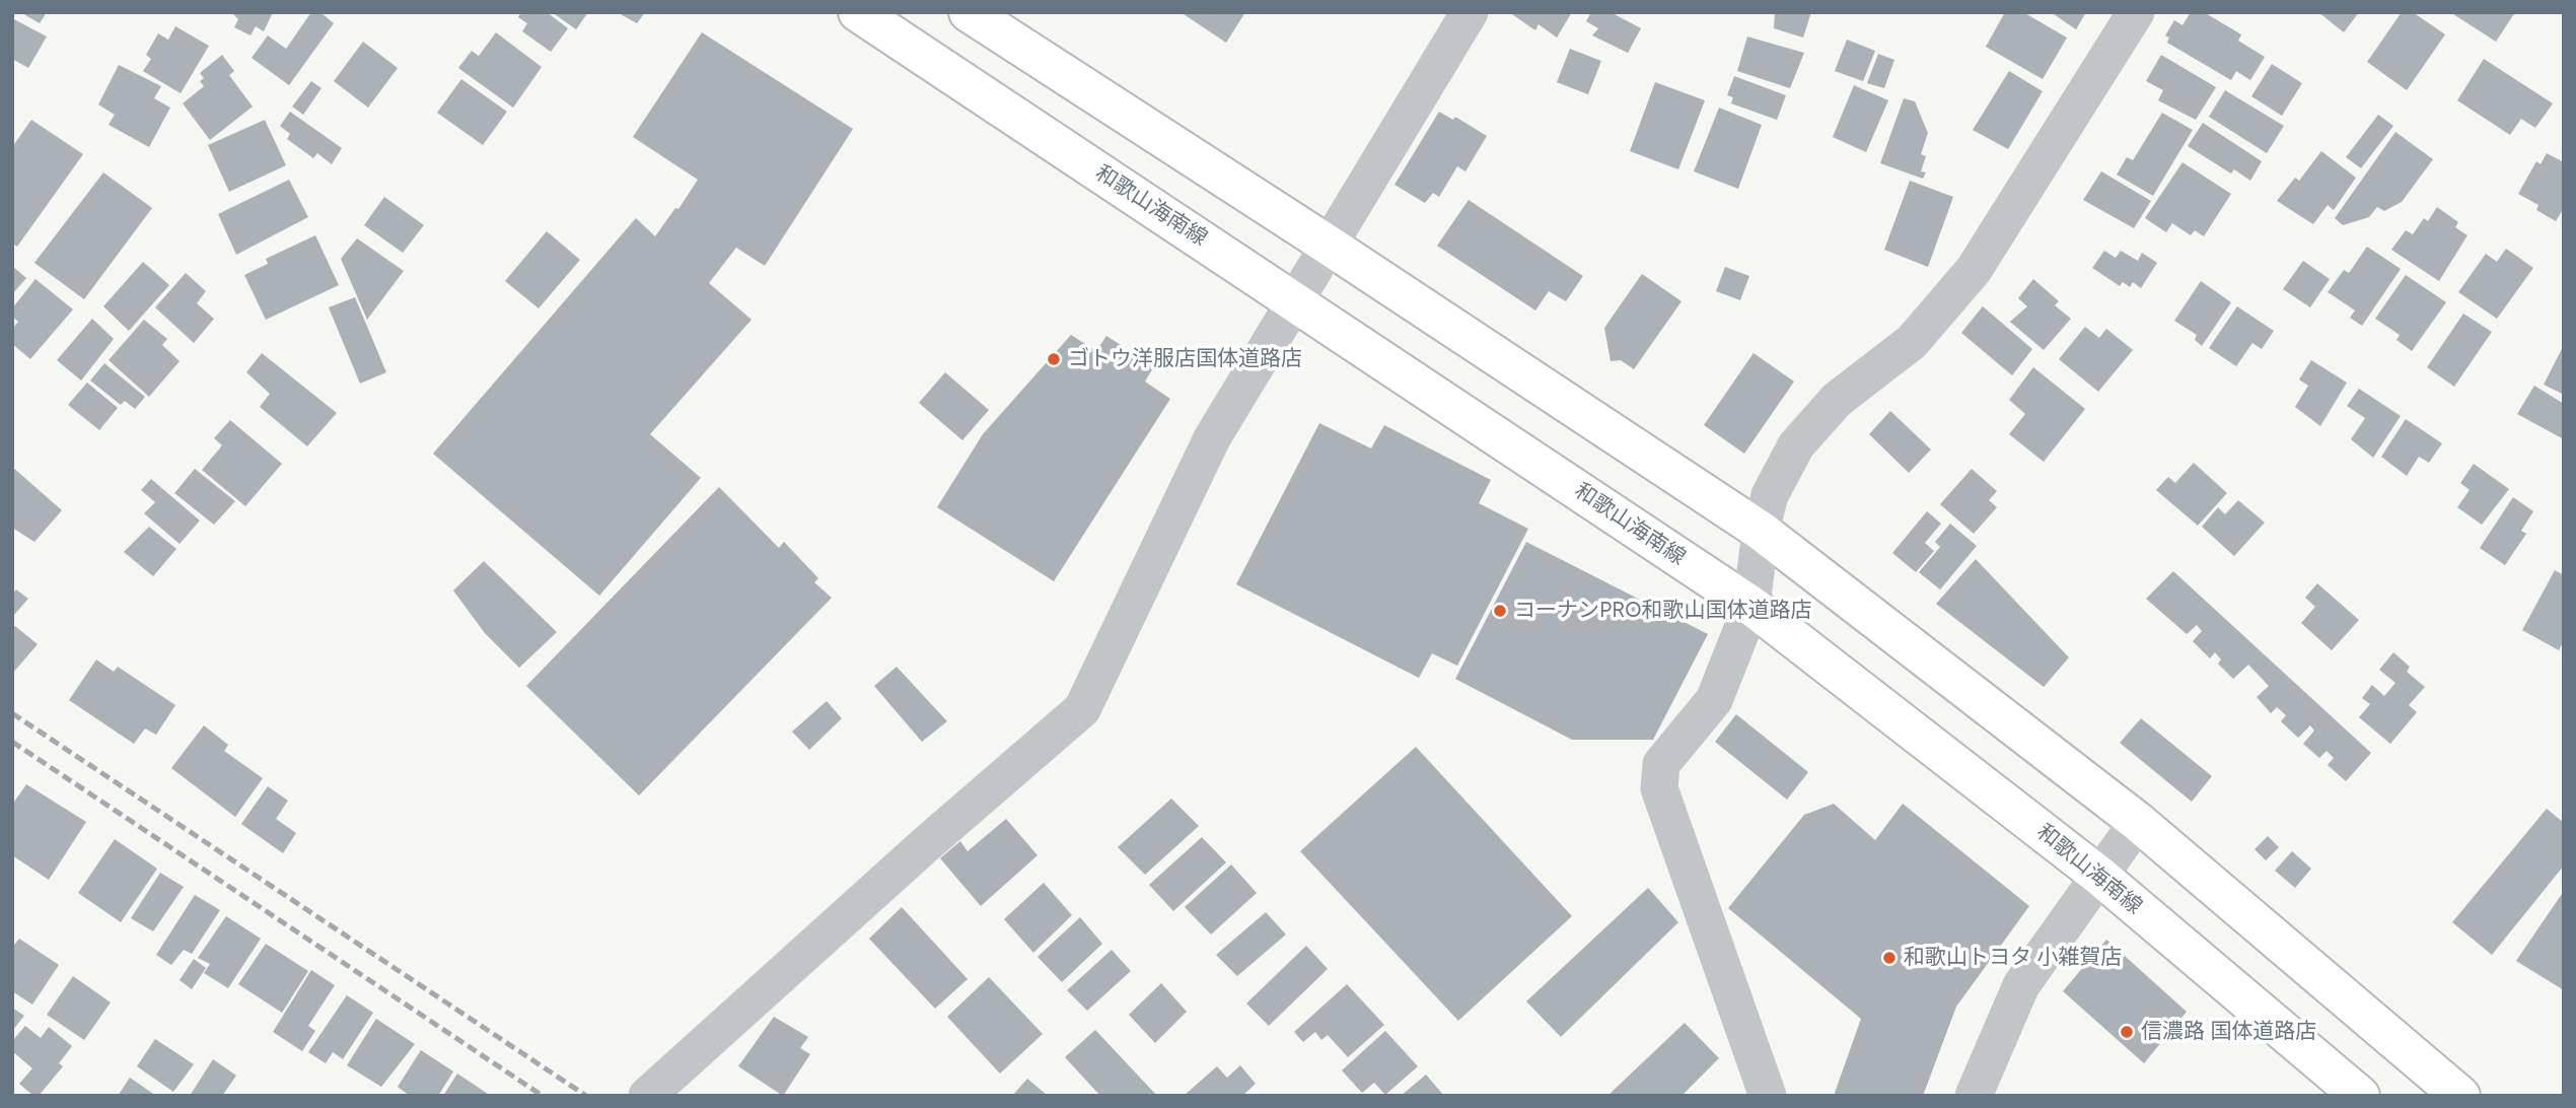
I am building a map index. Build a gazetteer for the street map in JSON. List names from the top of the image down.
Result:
{
  "streets": {
    "main road": ["和歌山海南線"]
  },
  "places": [
    "ゴトウ洋服店国体道路店",
    "コーナンPRO和歌山国体道路店",
    "和歌山トヨタ 小雑賀店",
    "信濃路 国体道路店"
  ]
}
